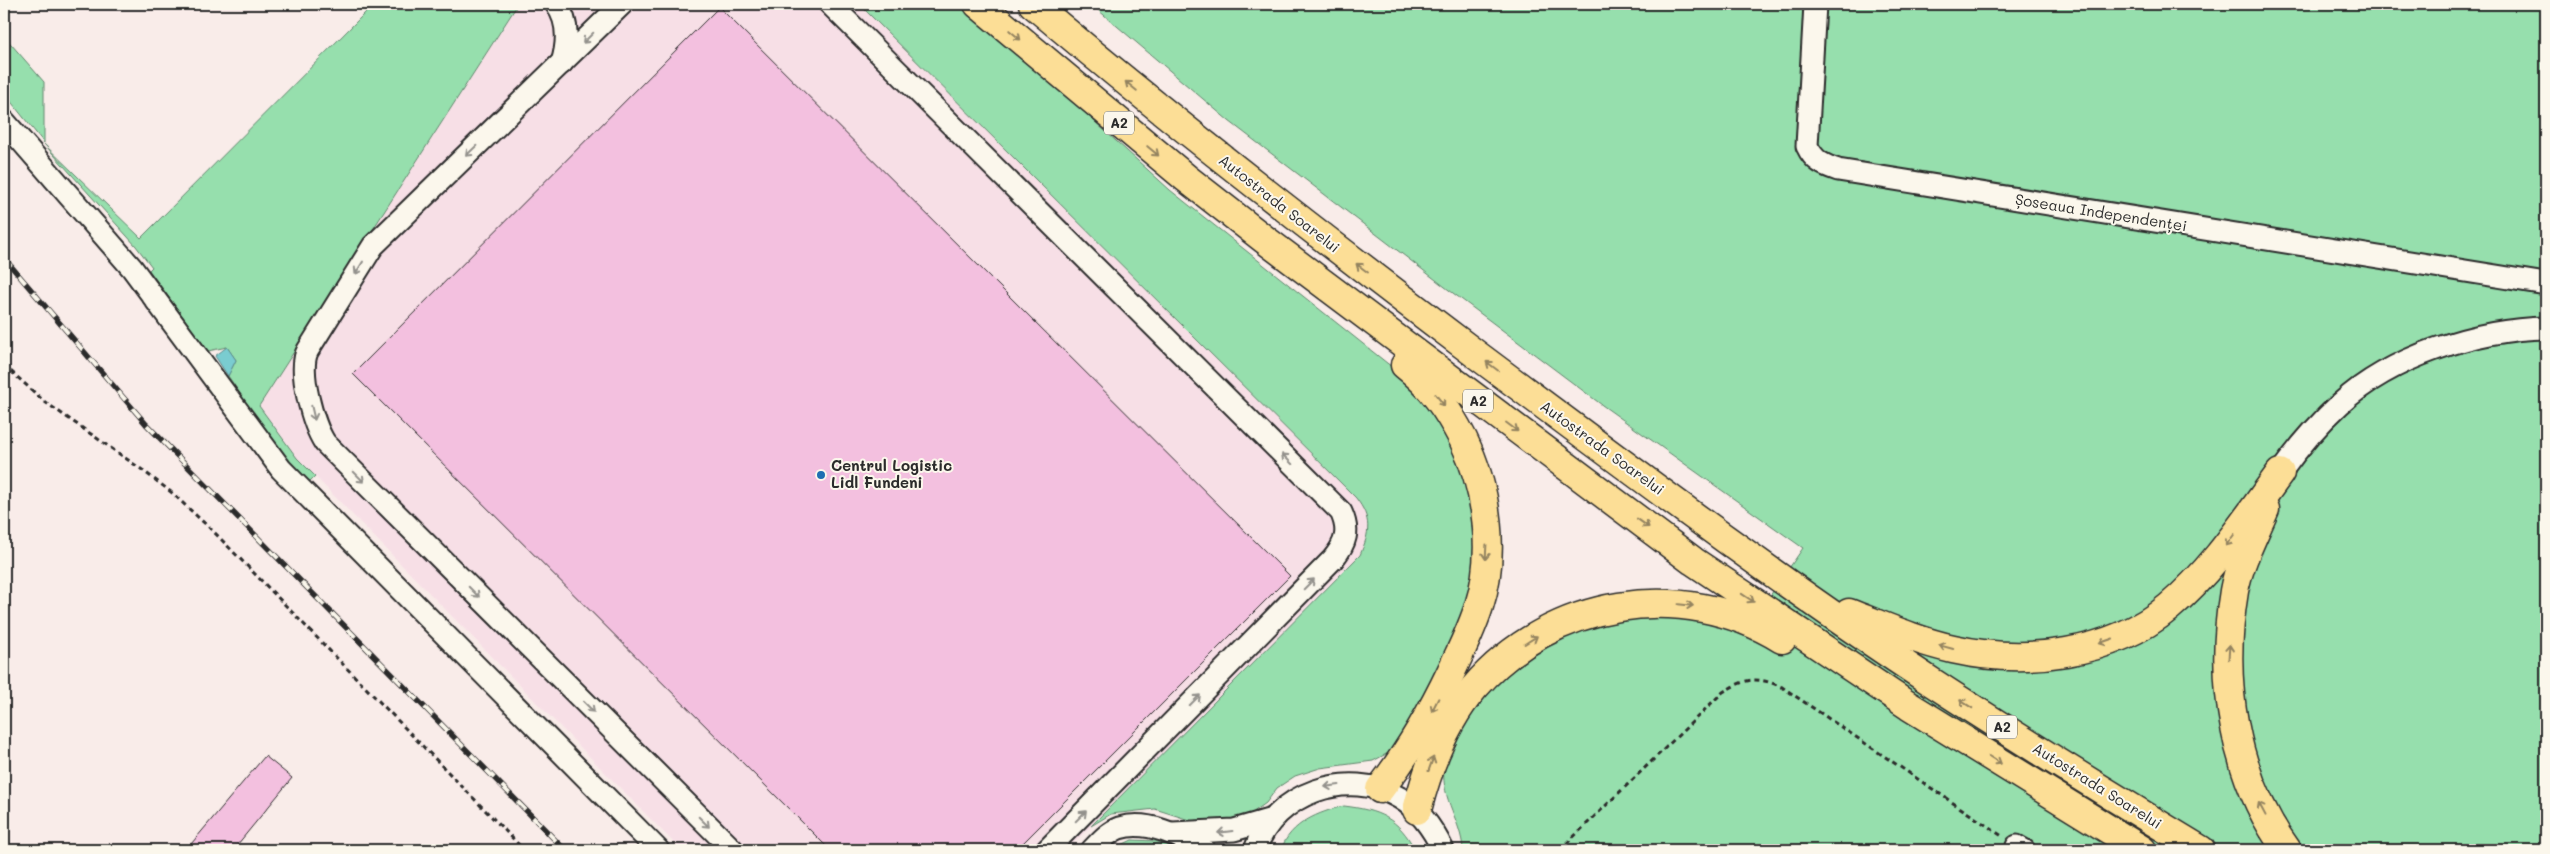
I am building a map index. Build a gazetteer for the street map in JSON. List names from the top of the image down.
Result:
{
  "streets": {
    "highway": ["A2", "Autostrada Soarelui"],
    "street": ["Șoseaua Independenței"]
  },
  "places": ["Centrul Logistic Lidl Fundeni"]
}
